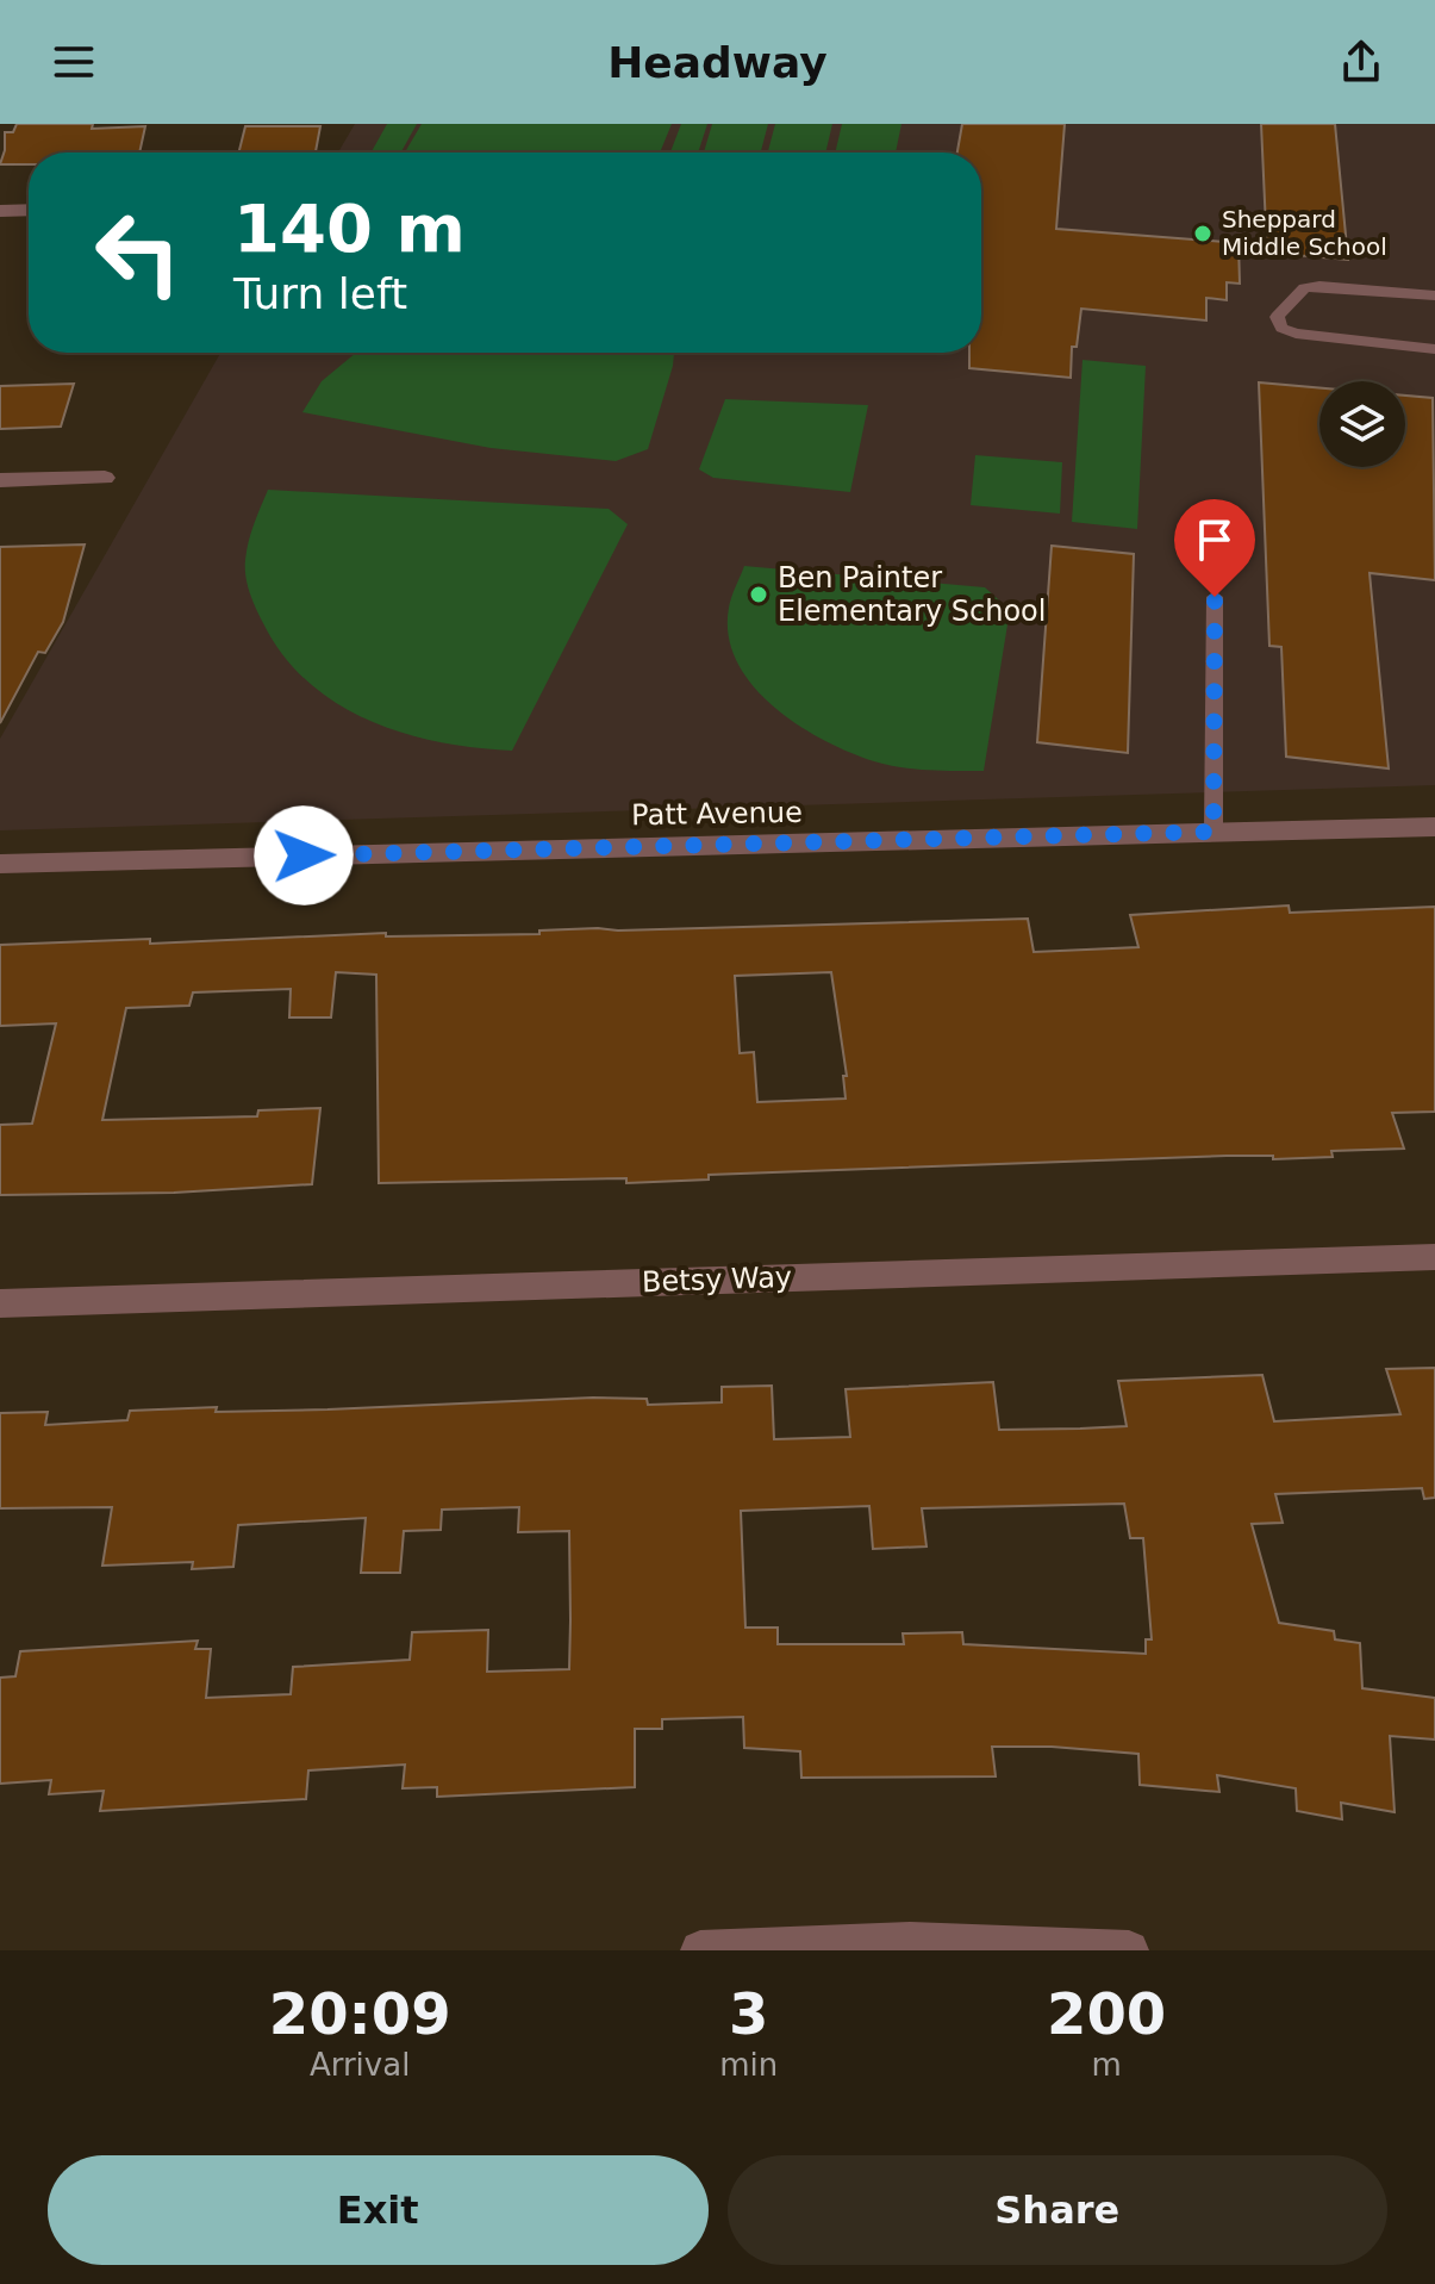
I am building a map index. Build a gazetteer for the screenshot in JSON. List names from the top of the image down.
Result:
{
  "streets": {
    "street": ["Patt Avenue", "Betsy Way"]
  },
  "places": ["Sheppard Middle School", "Ben Painter Elementary School"],
  "page": {
    "header": "Headway",
    "turn": ["140 m", "Turn left"],
    "eta": [
      "20:09",
      "Arrival",
      "3",
      "min",
      "200",
      "m"
    ],
    "buttons": ["Exit", "Share"]
  }
}
